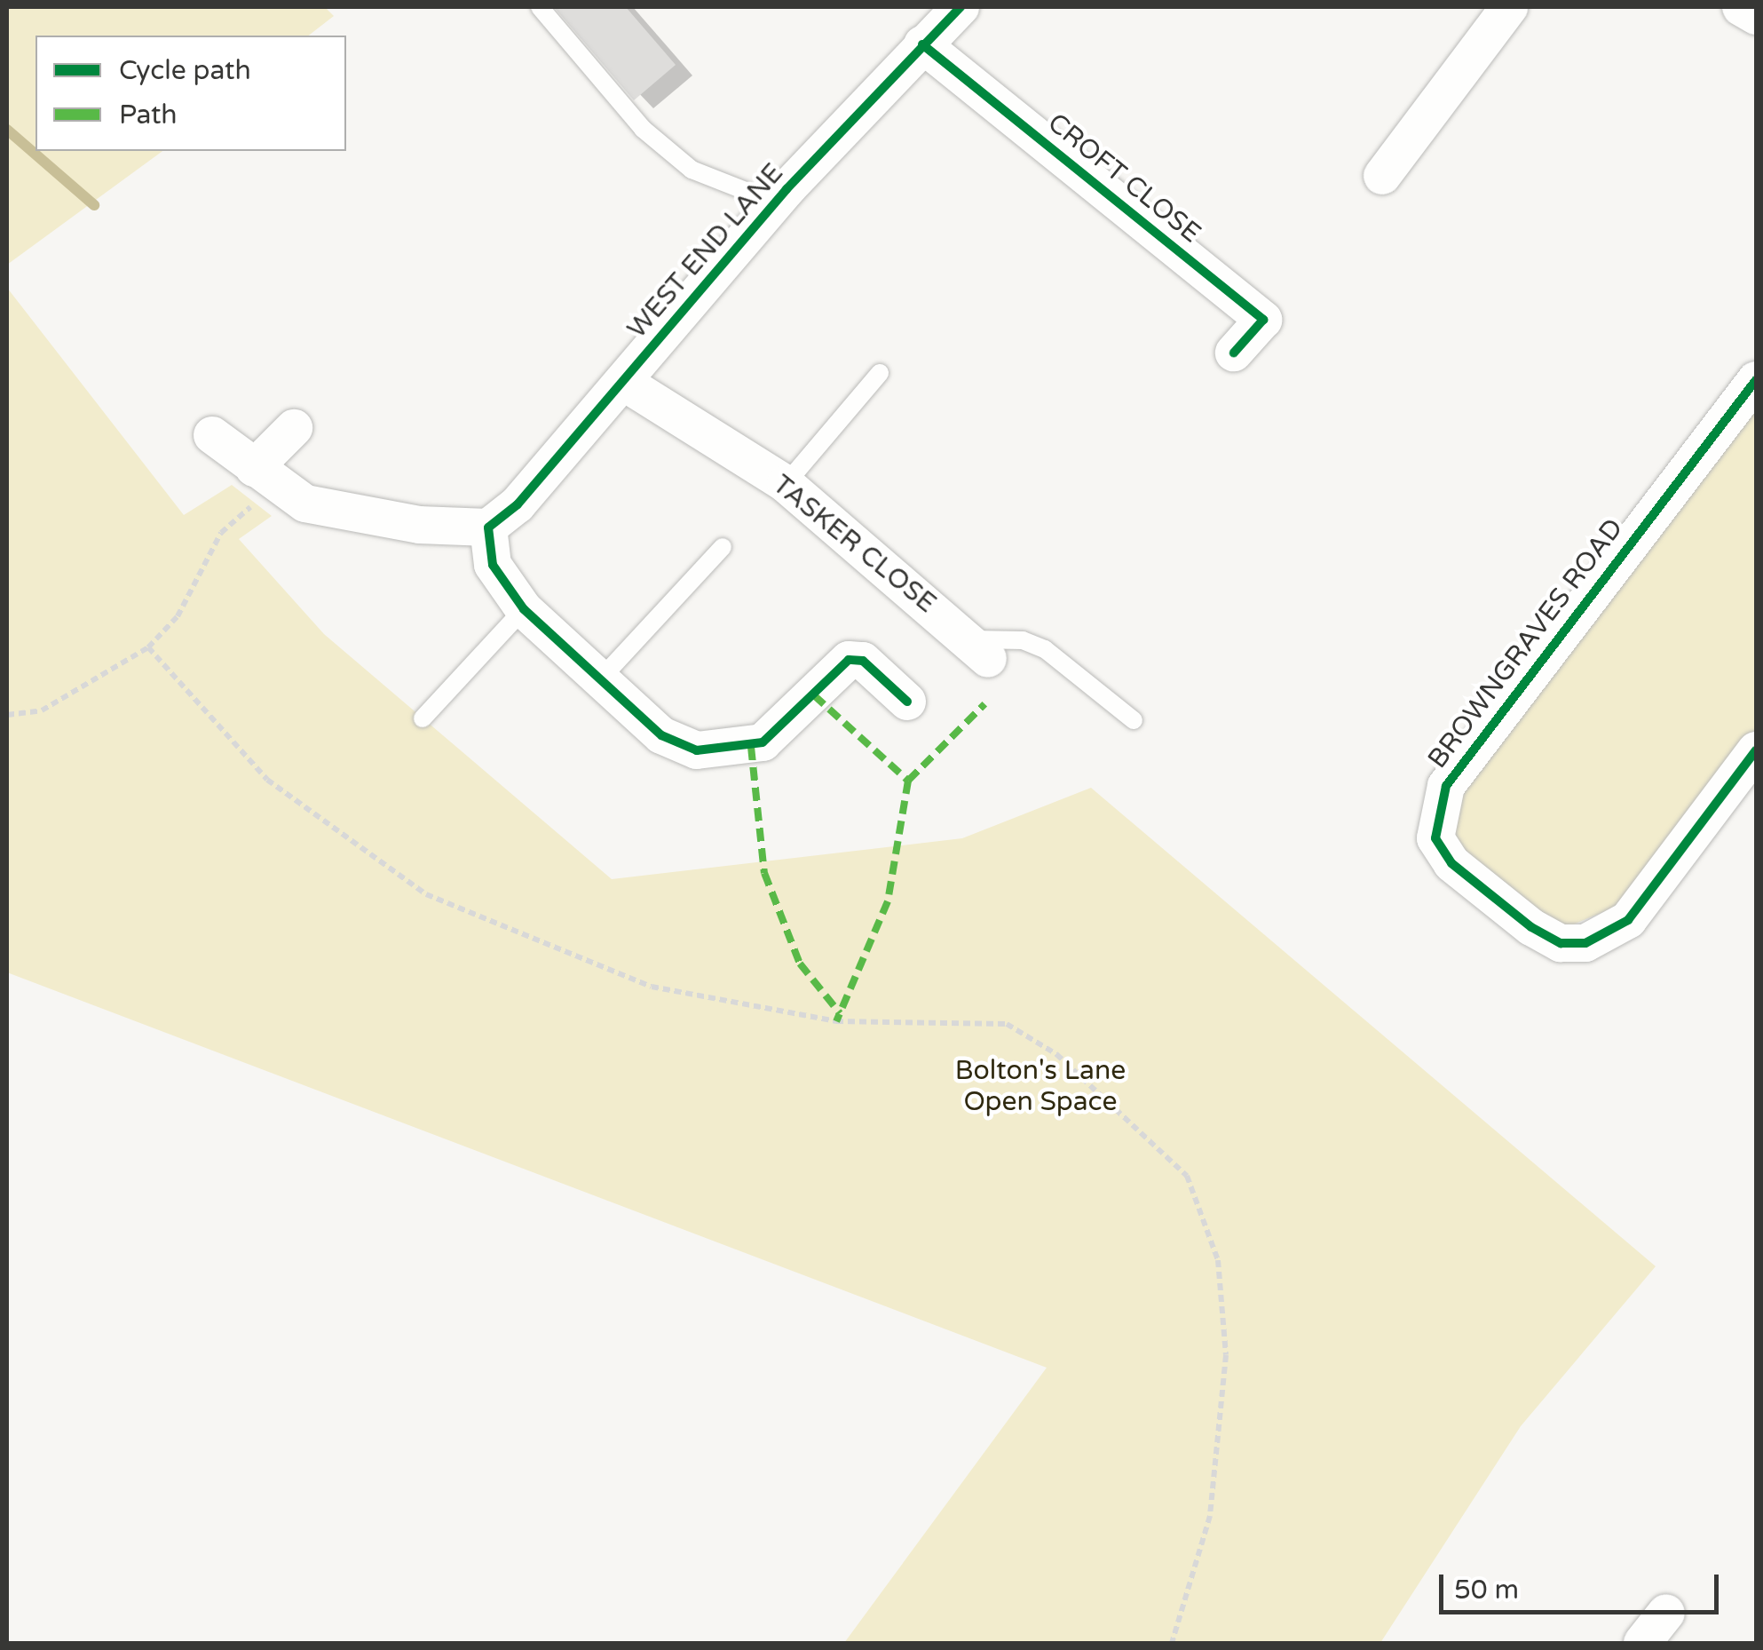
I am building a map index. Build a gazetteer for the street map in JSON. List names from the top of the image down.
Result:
{
  "streets": {
    "street": [
      "CROFT CLOSE",
      "WEST END LANE",
      "TASKER CLOSE",
      "BROWNGRAVES ROAD"
    ]
  },
  "crossings": [
    ["CROFT CLOSE", "WEST END LANE"],
    ["WEST END LANE", "TASKER CLOSE"]
  ],
  "parks": ["Bolton's Lane Open Space"],
  "legend": ["Cycle path", "Path"],
  "scale_bar": "50 m"
}
